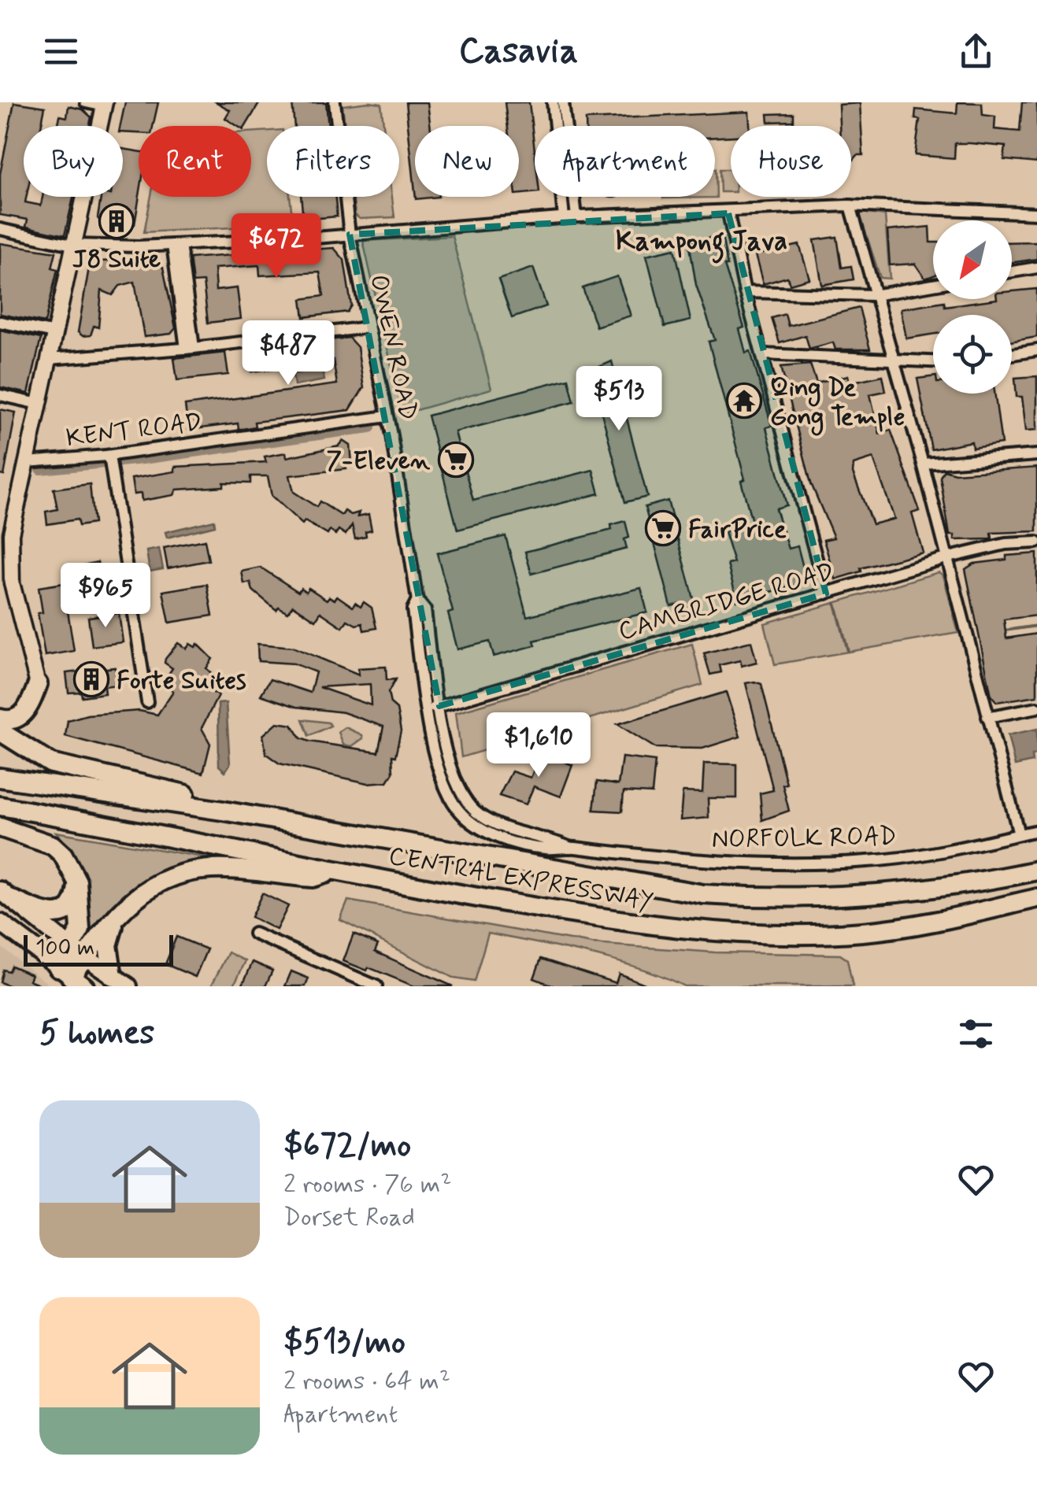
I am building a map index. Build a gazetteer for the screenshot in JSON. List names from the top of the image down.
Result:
{
  "streets": {
    "highway": ["CENTRAL EXPRESSWAY"],
    "street": [
      "OWEN ROAD",
      "KENT ROAD",
      "CAMBRIDGE ROAD",
      "NORFOLK ROAD"
    ]
  },
  "crossings": [
    ["OWEN ROAD", "KENT ROAD"],
    ["OWEN ROAD", "CAMBRIDGE ROAD"],
    ["OWEN ROAD", "NORFOLK ROAD"]
  ],
  "districts": ["Kampong Java"],
  "places": {
    "building": ["J8 Suite", "Forte Suites"],
    "temple": ["Qing De Gong Temple"],
    "supermarket": ["7-Eleven", "FairPrice"]
  },
  "scale_bar": "100 m",
  "north": "bottom left",
  "page": {
    "header": "Casavia",
    "chip": [
      "Buy",
      "Rent",
      "Filters",
      "New",
      "Apartment",
      "House"
    ],
    "price": [
      "$672",
      "$487",
      "$513",
      "$965",
      "$1,610"
    ],
    "scale": "100 m",
    "heading": "5 homes",
    "list": [
      {
        "name": "$672/mo",
        "note": "2 rooms · 76 m² · Dorset Road"
      },
      {
        "name": "$513/mo",
        "note": "2 rooms · 64 m² · Apartment"
      }
    ]
  }
}
